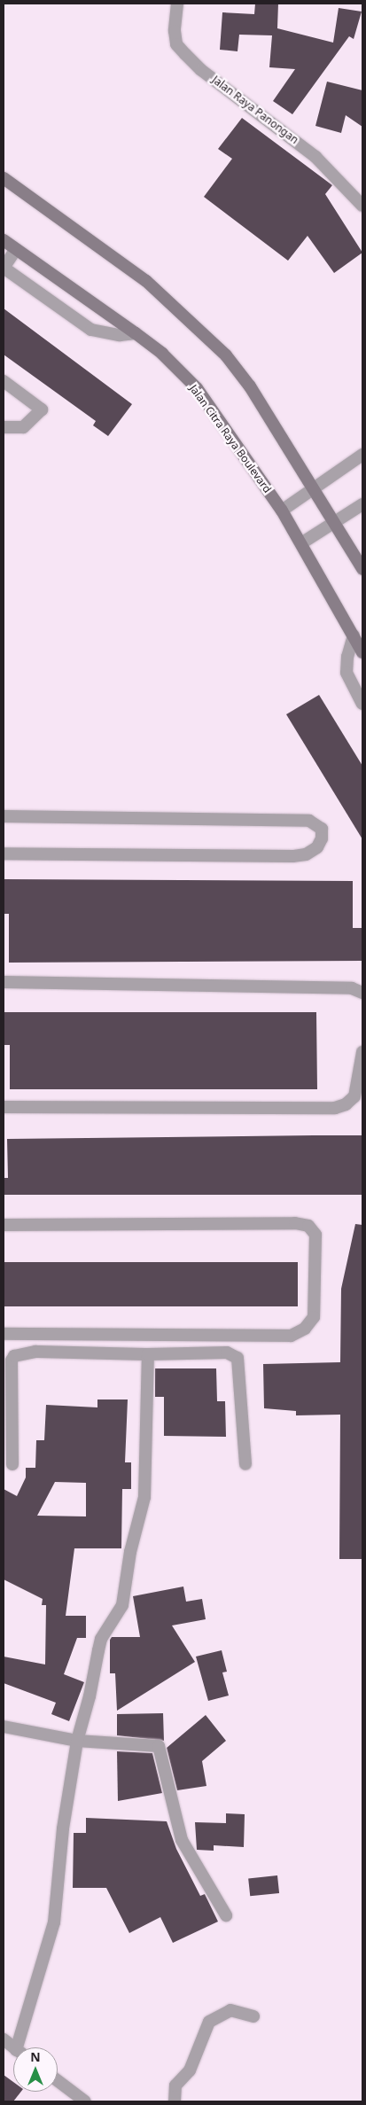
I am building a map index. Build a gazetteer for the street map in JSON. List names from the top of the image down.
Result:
{
  "streets": {
    "main road": ["Jalan Citra Raya Boulevard"],
    "street": ["Jalan Raya Panongan"]
  },
  "north": "top"
}
